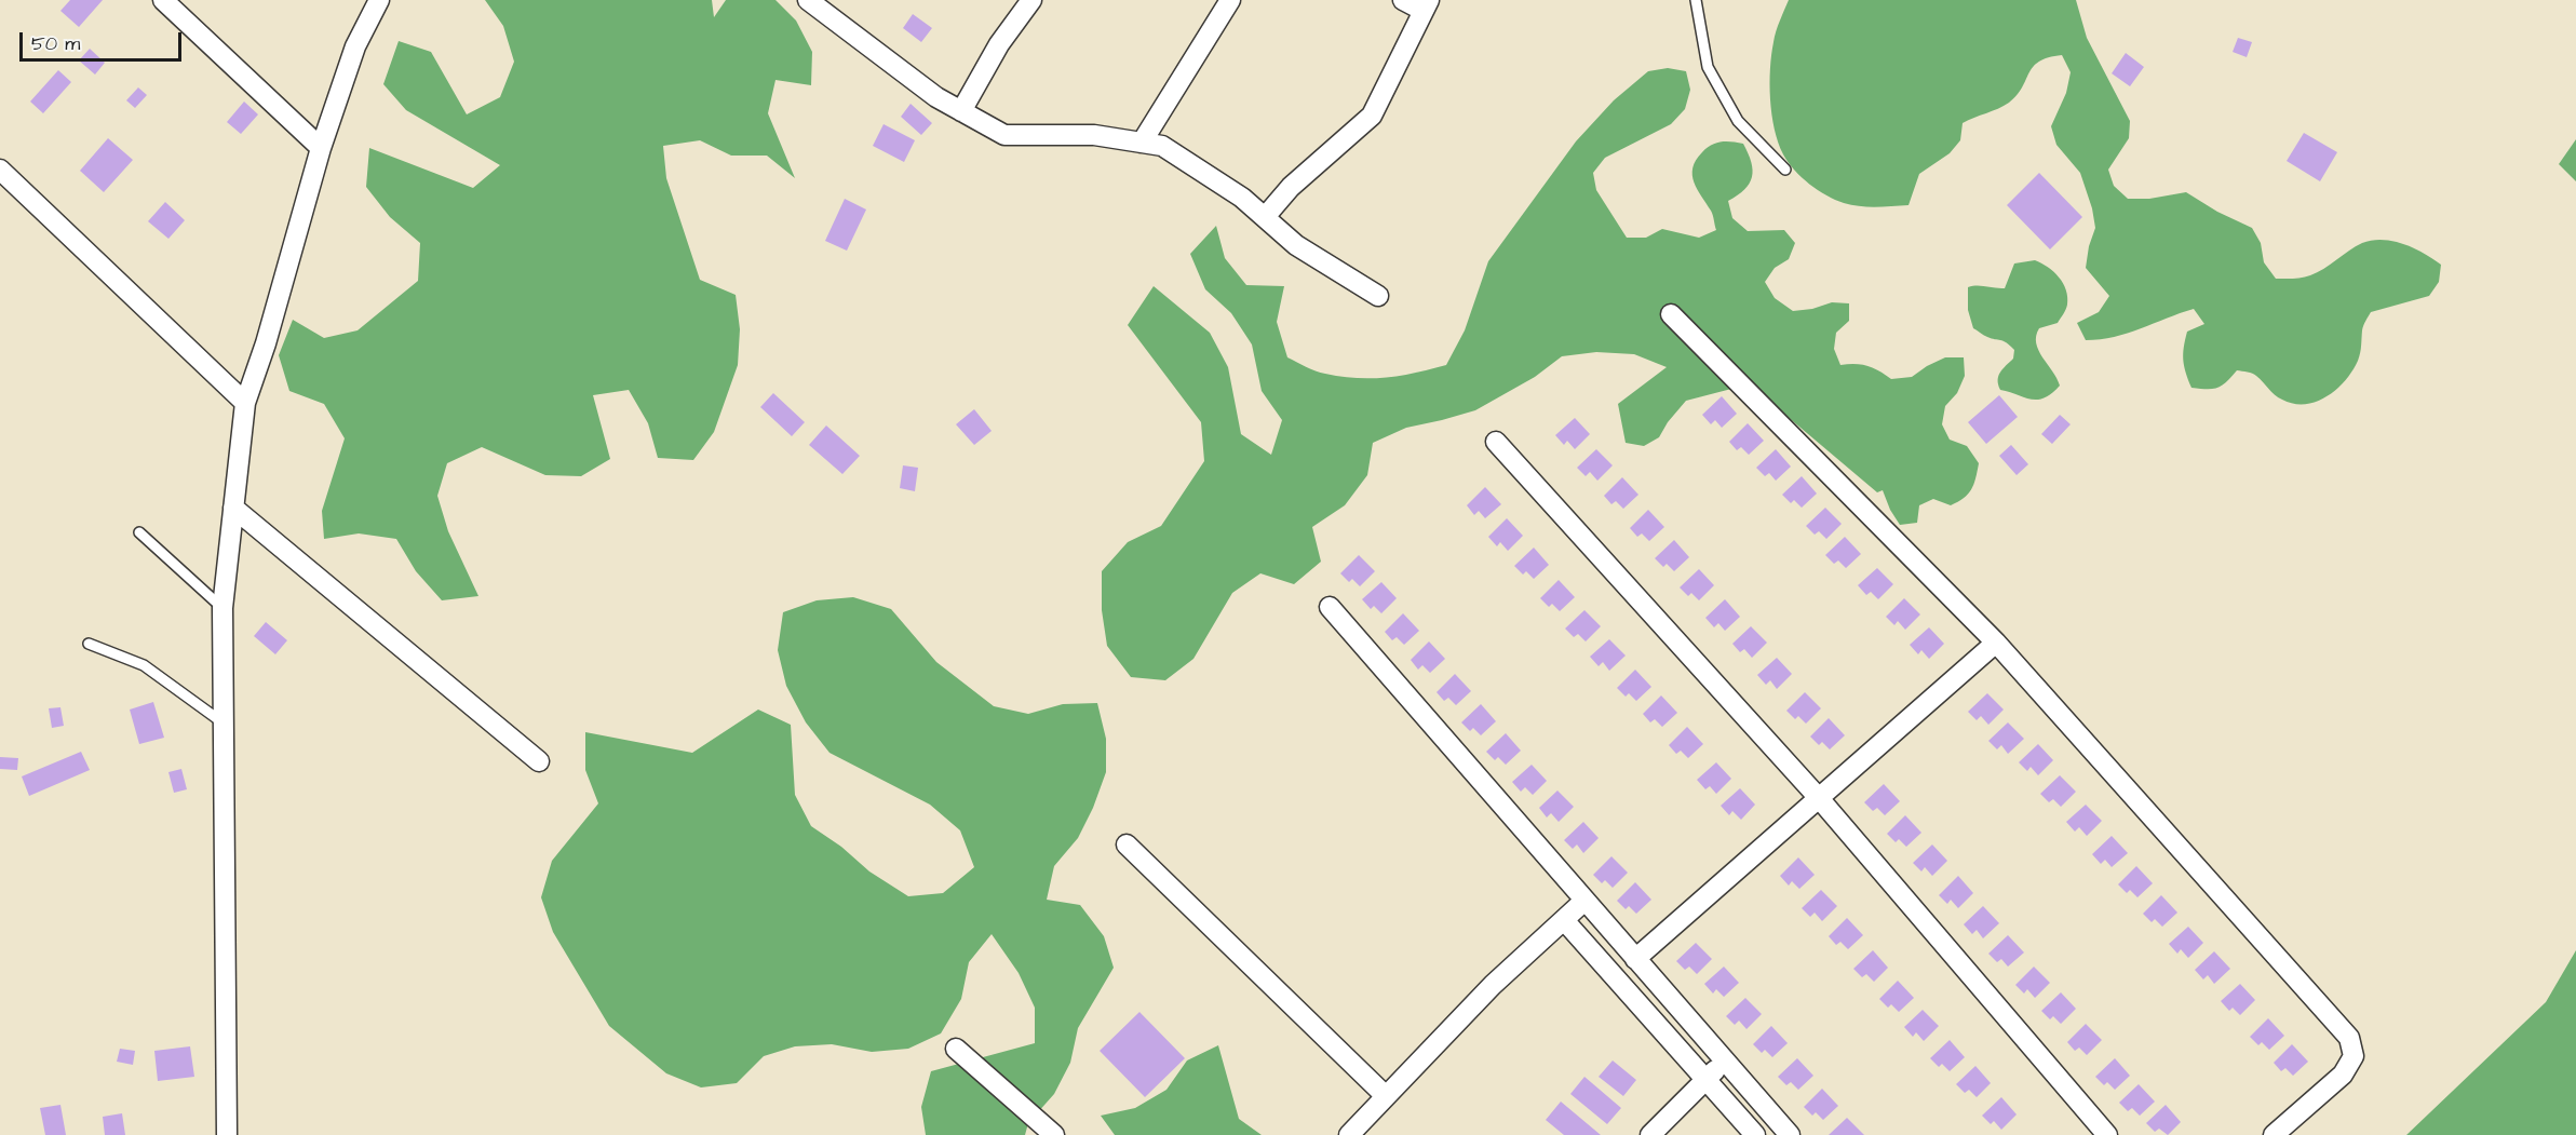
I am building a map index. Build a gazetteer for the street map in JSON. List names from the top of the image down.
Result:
{
  "scale_bar": "50 m"
}
